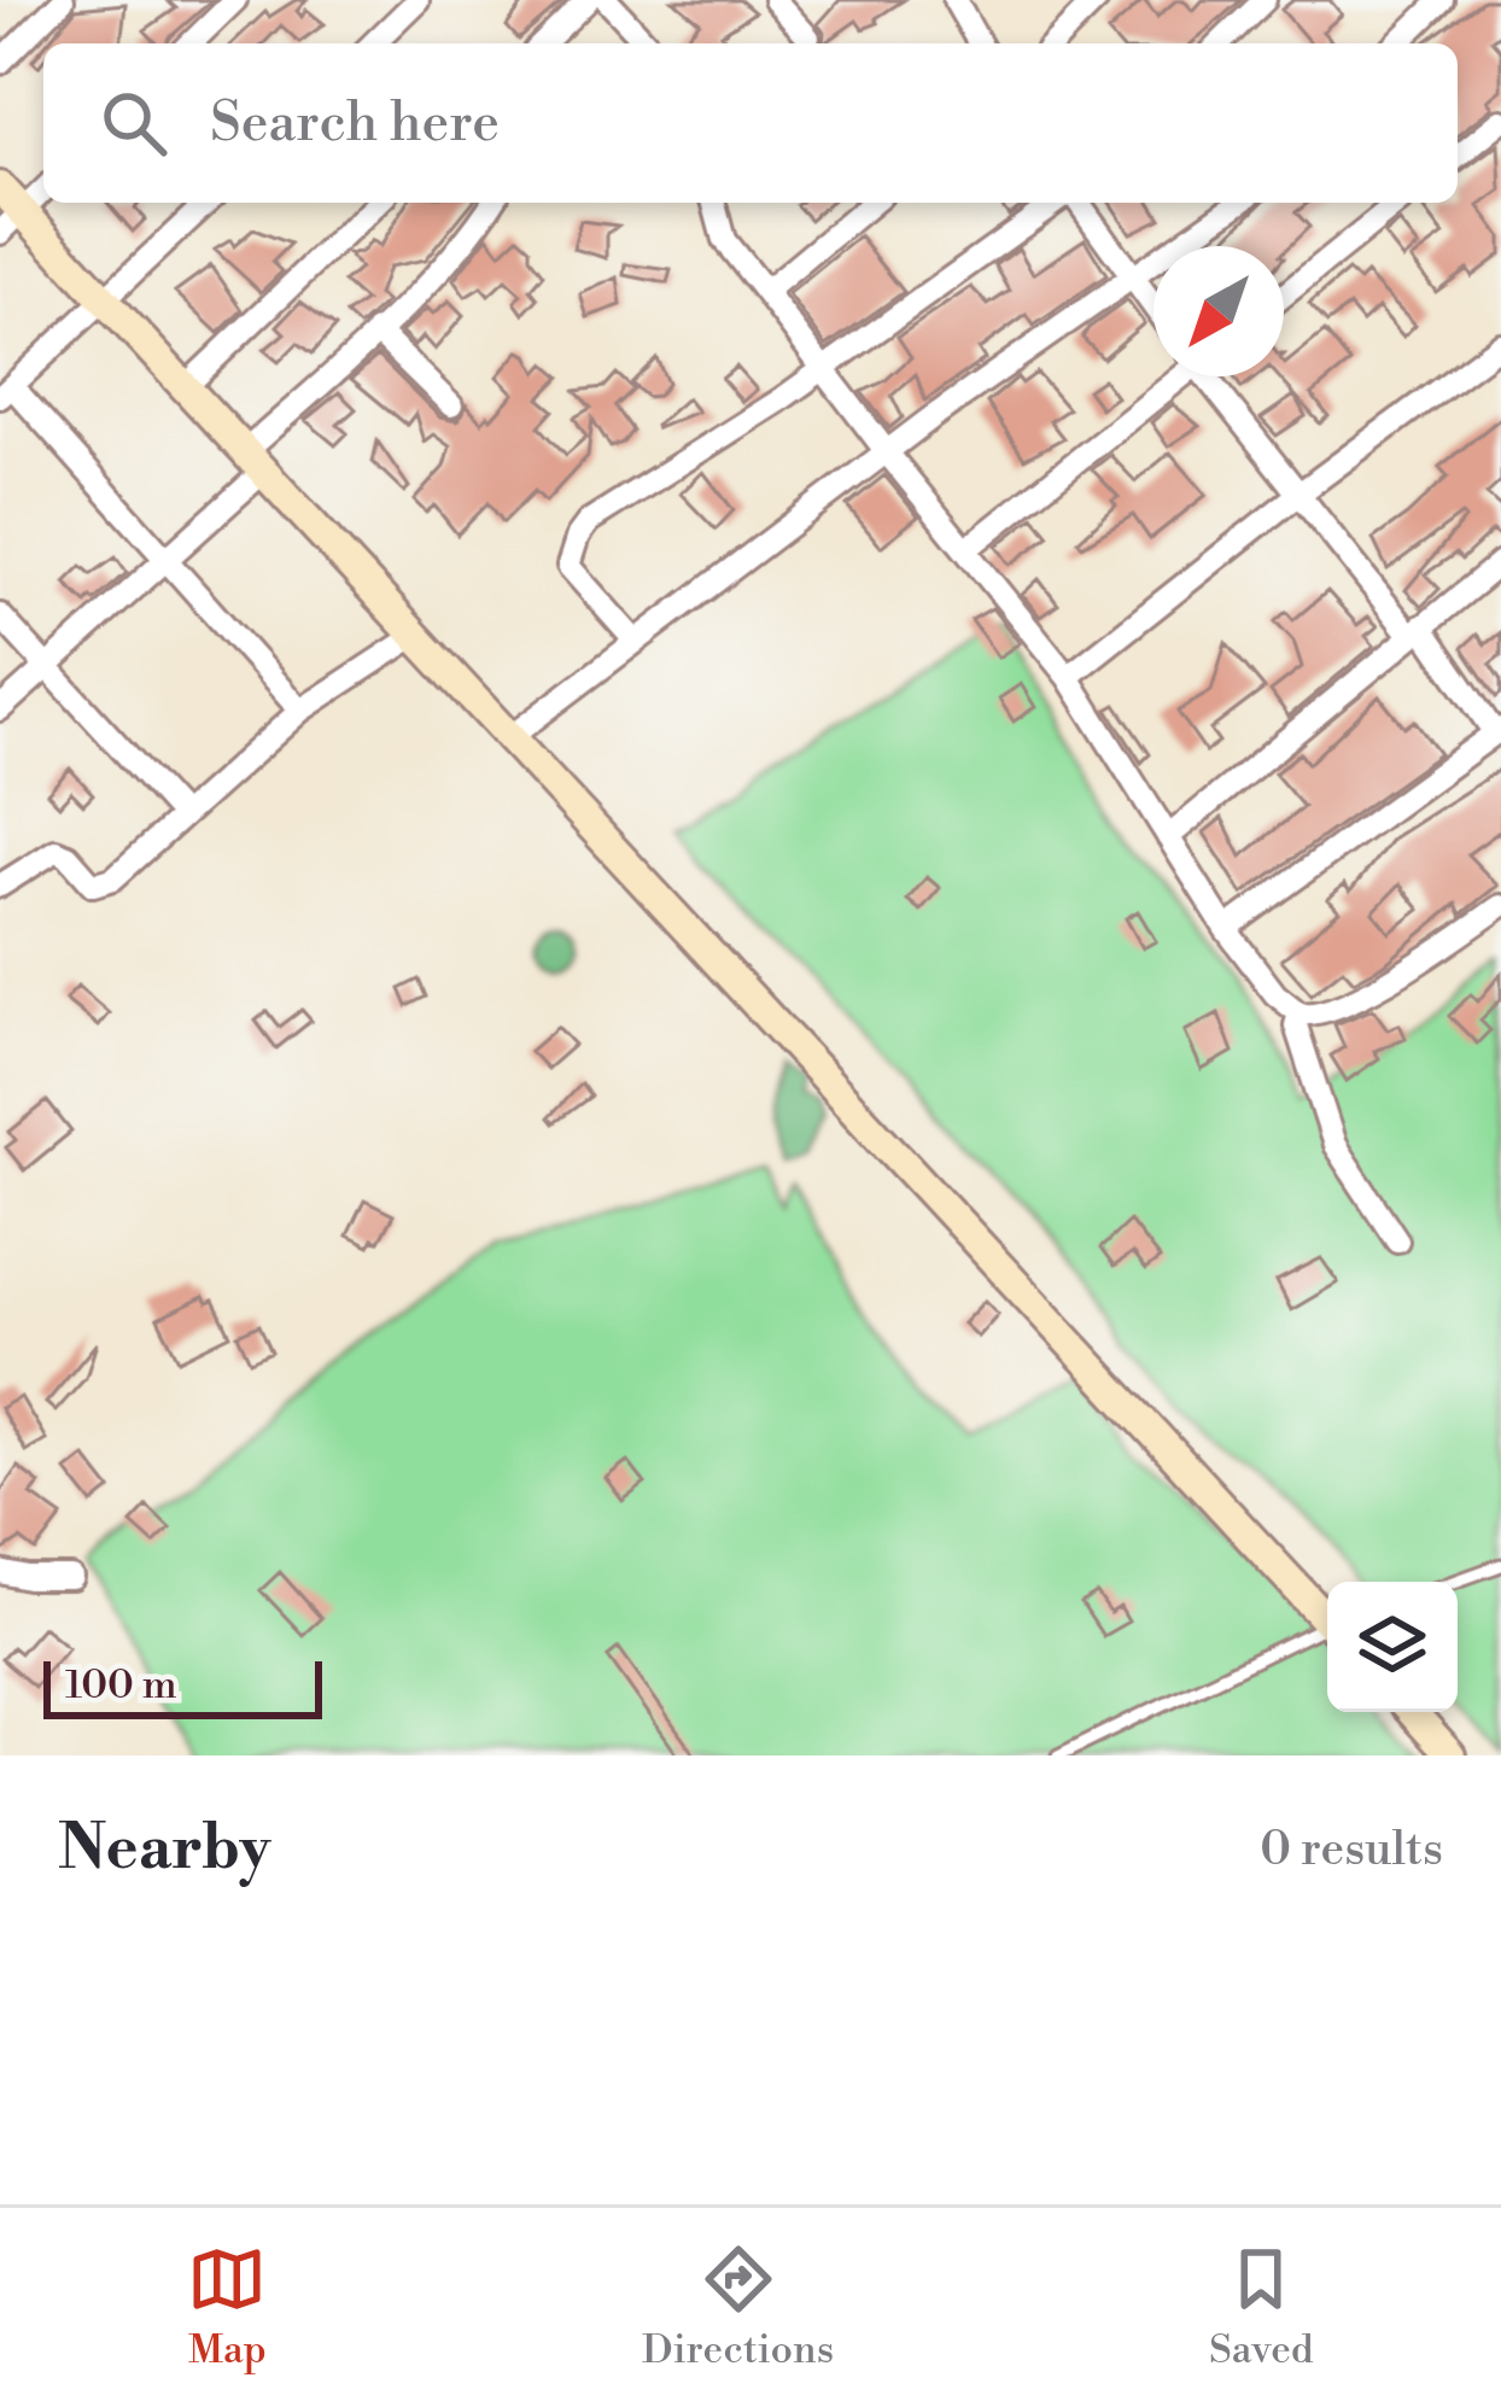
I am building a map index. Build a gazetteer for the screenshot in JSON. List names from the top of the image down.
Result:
{
  "scale_bar": "100 m",
  "north": "bottom left",
  "page": {
    "search": "Search here",
    "scale": "100 m",
    "heading": ["Nearby", "0 results"],
    "nav": ["Map", "Directions", "Saved"]
  }
}
